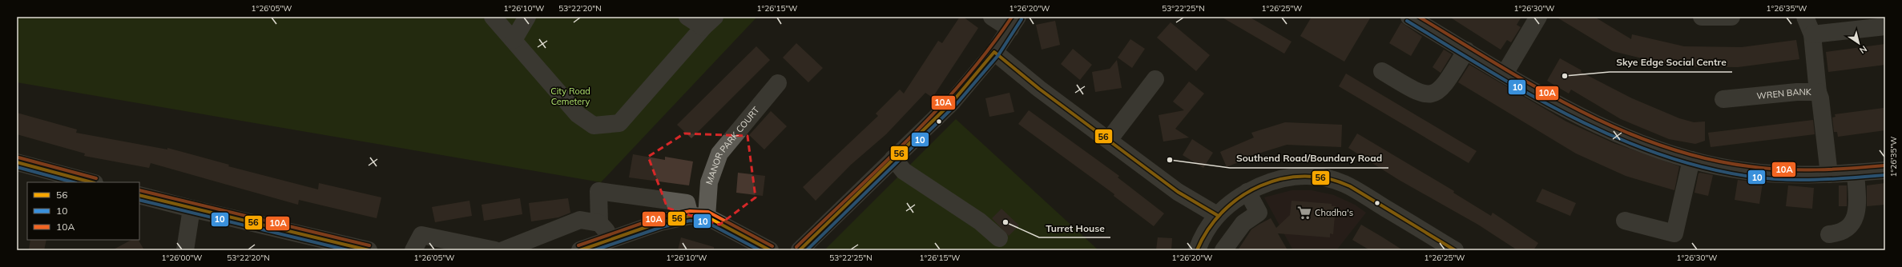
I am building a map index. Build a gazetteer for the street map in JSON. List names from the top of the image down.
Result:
{
  "streets": {
    "street": ["WREN BANK", "MANOR PARK COURT"]
  },
  "parks": ["City Road Cemetery"],
  "places": {
    "other": ["Skye Edge Social Centre", "Southend Road/Boundary Road", "Turret House"],
    "supermarket": ["Chadha's"]
  },
  "lines": ["transit line 10A", "transit line 10", "transit line 56"],
  "legend": ["56", "10", "10A"],
  "north": "bottom right",
  "coordinates": [
    "1°26'05\"W",
    "1°26'10\"W",
    "53°22'20\"N",
    "1°26'15\"W",
    "1°26'20\"W",
    "53°22'25\"N",
    "1°26'25\"W",
    "1°26'30\"W",
    "1°26'35\"W",
    "1°26'00\"W"
  ]
}
